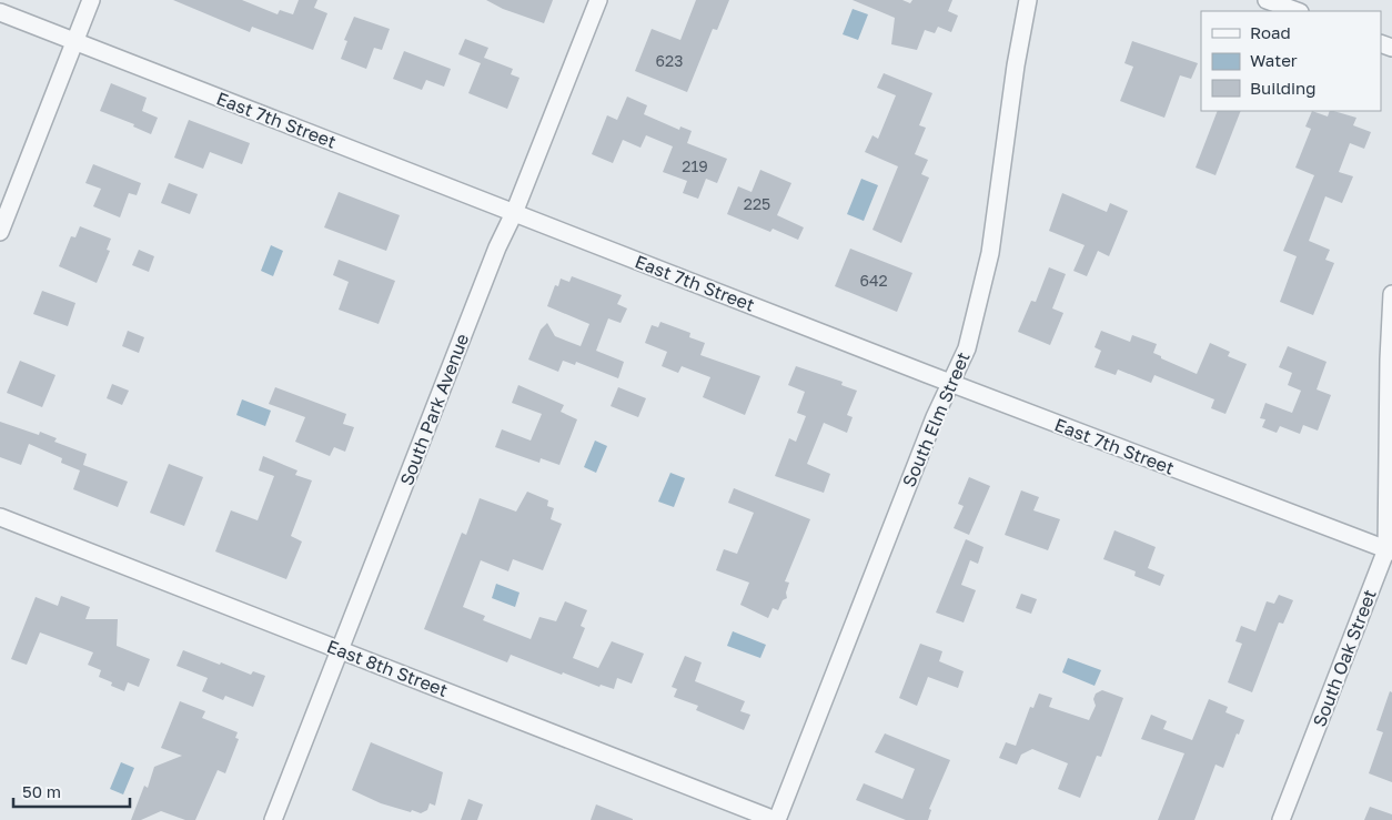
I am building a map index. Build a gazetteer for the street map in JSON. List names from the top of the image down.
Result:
{
  "streets": {
    "street": [
      "East 7th Street",
      "South Park Avenue",
      "South Elm Street",
      "South Oak Street",
      "East 8th Street"
    ]
  },
  "crossings": [
    ["East 7th Street", "South Park Avenue"],
    ["East 7th Street", "South Elm Street"],
    ["East 7th Street", "South Oak Street"],
    ["South Park Avenue", "East 8th Street"],
    ["South Elm Street", "East 8th Street"]
  ],
  "house_numbers": [
    "623",
    "219",
    "225",
    "642"
  ],
  "legend": ["Road", "Water", "Building"],
  "scale_bar": "50 m"
}
